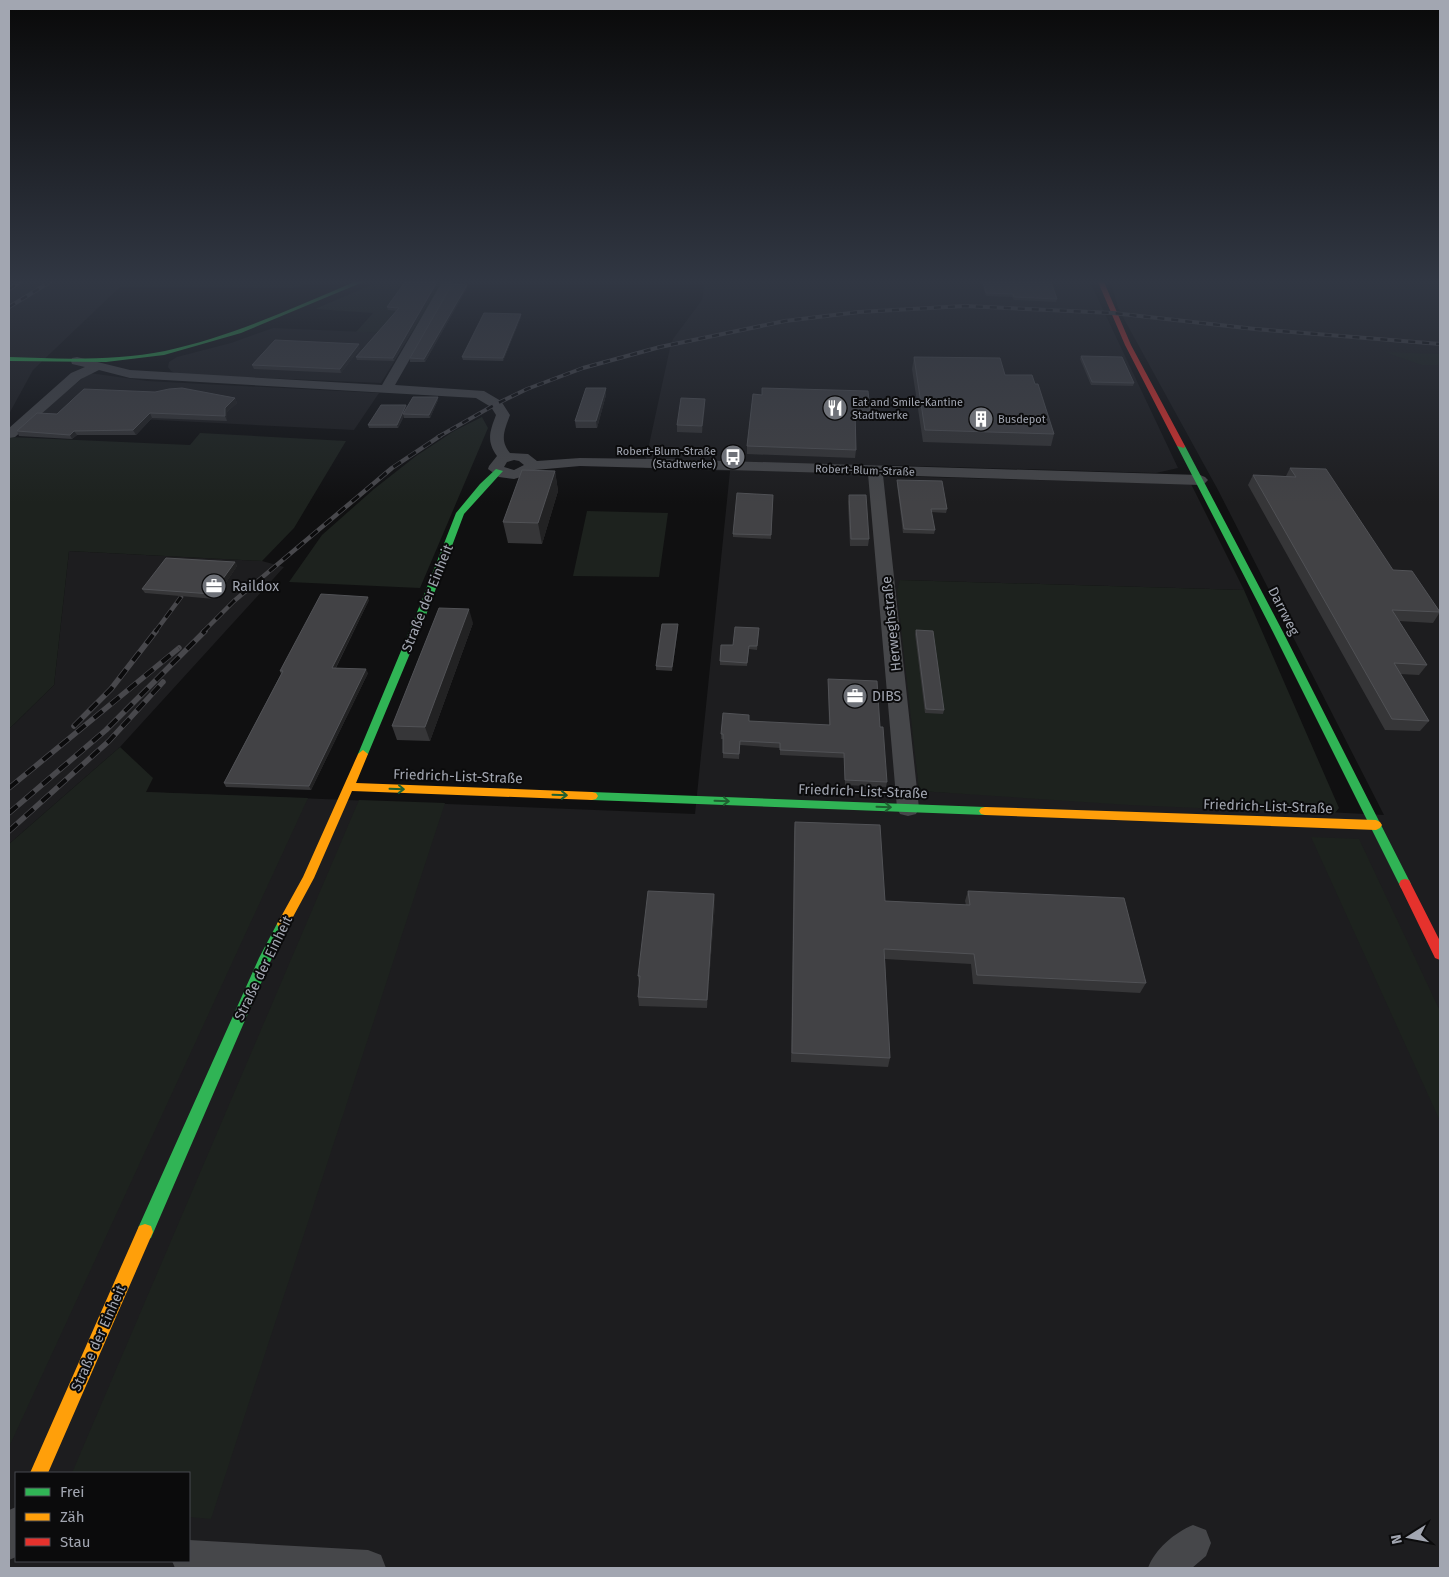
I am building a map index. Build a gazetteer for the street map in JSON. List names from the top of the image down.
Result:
{
  "streets": {
    "street": [
      "Robert-Blum-Straße",
      "Straße der Einheit",
      "Darrweg",
      "Herweghstraße",
      "Friedrich-List-Straße"
    ]
  },
  "crossings": [
    ["Robert-Blum-Straße", "Darrweg"],
    ["Robert-Blum-Straße", "Herweghstraße"],
    ["Straße der Einheit", "Friedrich-List-Straße"],
    ["Darrweg", "Friedrich-List-Straße"],
    ["Herweghstraße", "Friedrich-List-Straße"]
  ],
  "one_way": ["Friedrich-List-Straße"],
  "places": {
    "restaurant": ["Eat and Smile-Kantine Stadtwerke"],
    "building": ["Busdepot"],
    "bus stop": ["Robert-Blum-Straße (Stadtwerke)"],
    "office": ["Raildox", "DIBS"]
  },
  "legend": ["Frei", "Zäh", "Stau"],
  "north": "left"
}
